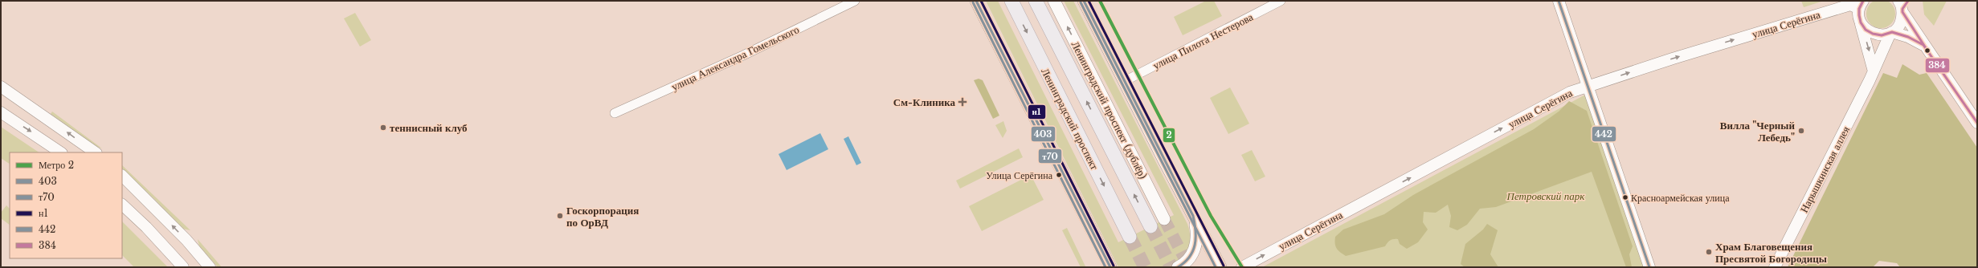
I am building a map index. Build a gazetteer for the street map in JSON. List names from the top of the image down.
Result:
{
  "streets": {
    "main road": ["Ленинградский проспект (дублёр)", "Ленинградский проспект"],
    "street": [
      "улица Серёгина",
      "улица Пилота Нестерова",
      "улица Александра Гомельского",
      "Нарышкинская аллея"
    ]
  },
  "one_way": ["улица Серёгина"],
  "parks": ["Петровский парк"],
  "places": {
    "health": ["См-Клиника"],
    "other": [
      "теннисный клуб",
      "Вилла \"Черный Лебедь\"",
      "Улица Серёгина",
      "Красноармейская улица",
      "Госкорпорация по ОрВД",
      "Храм Благовещения Пресвятой Богородицы"
    ]
  },
  "lines": [
    "metro line 2",
    "transit line 403",
    "transit line н1",
    "transit line 442",
    "transit line 384",
    "transit line т70"
  ],
  "legend": [
    "Метро 2",
    "403",
    "т70",
    "н1",
    "442",
    "384"
  ]
}
